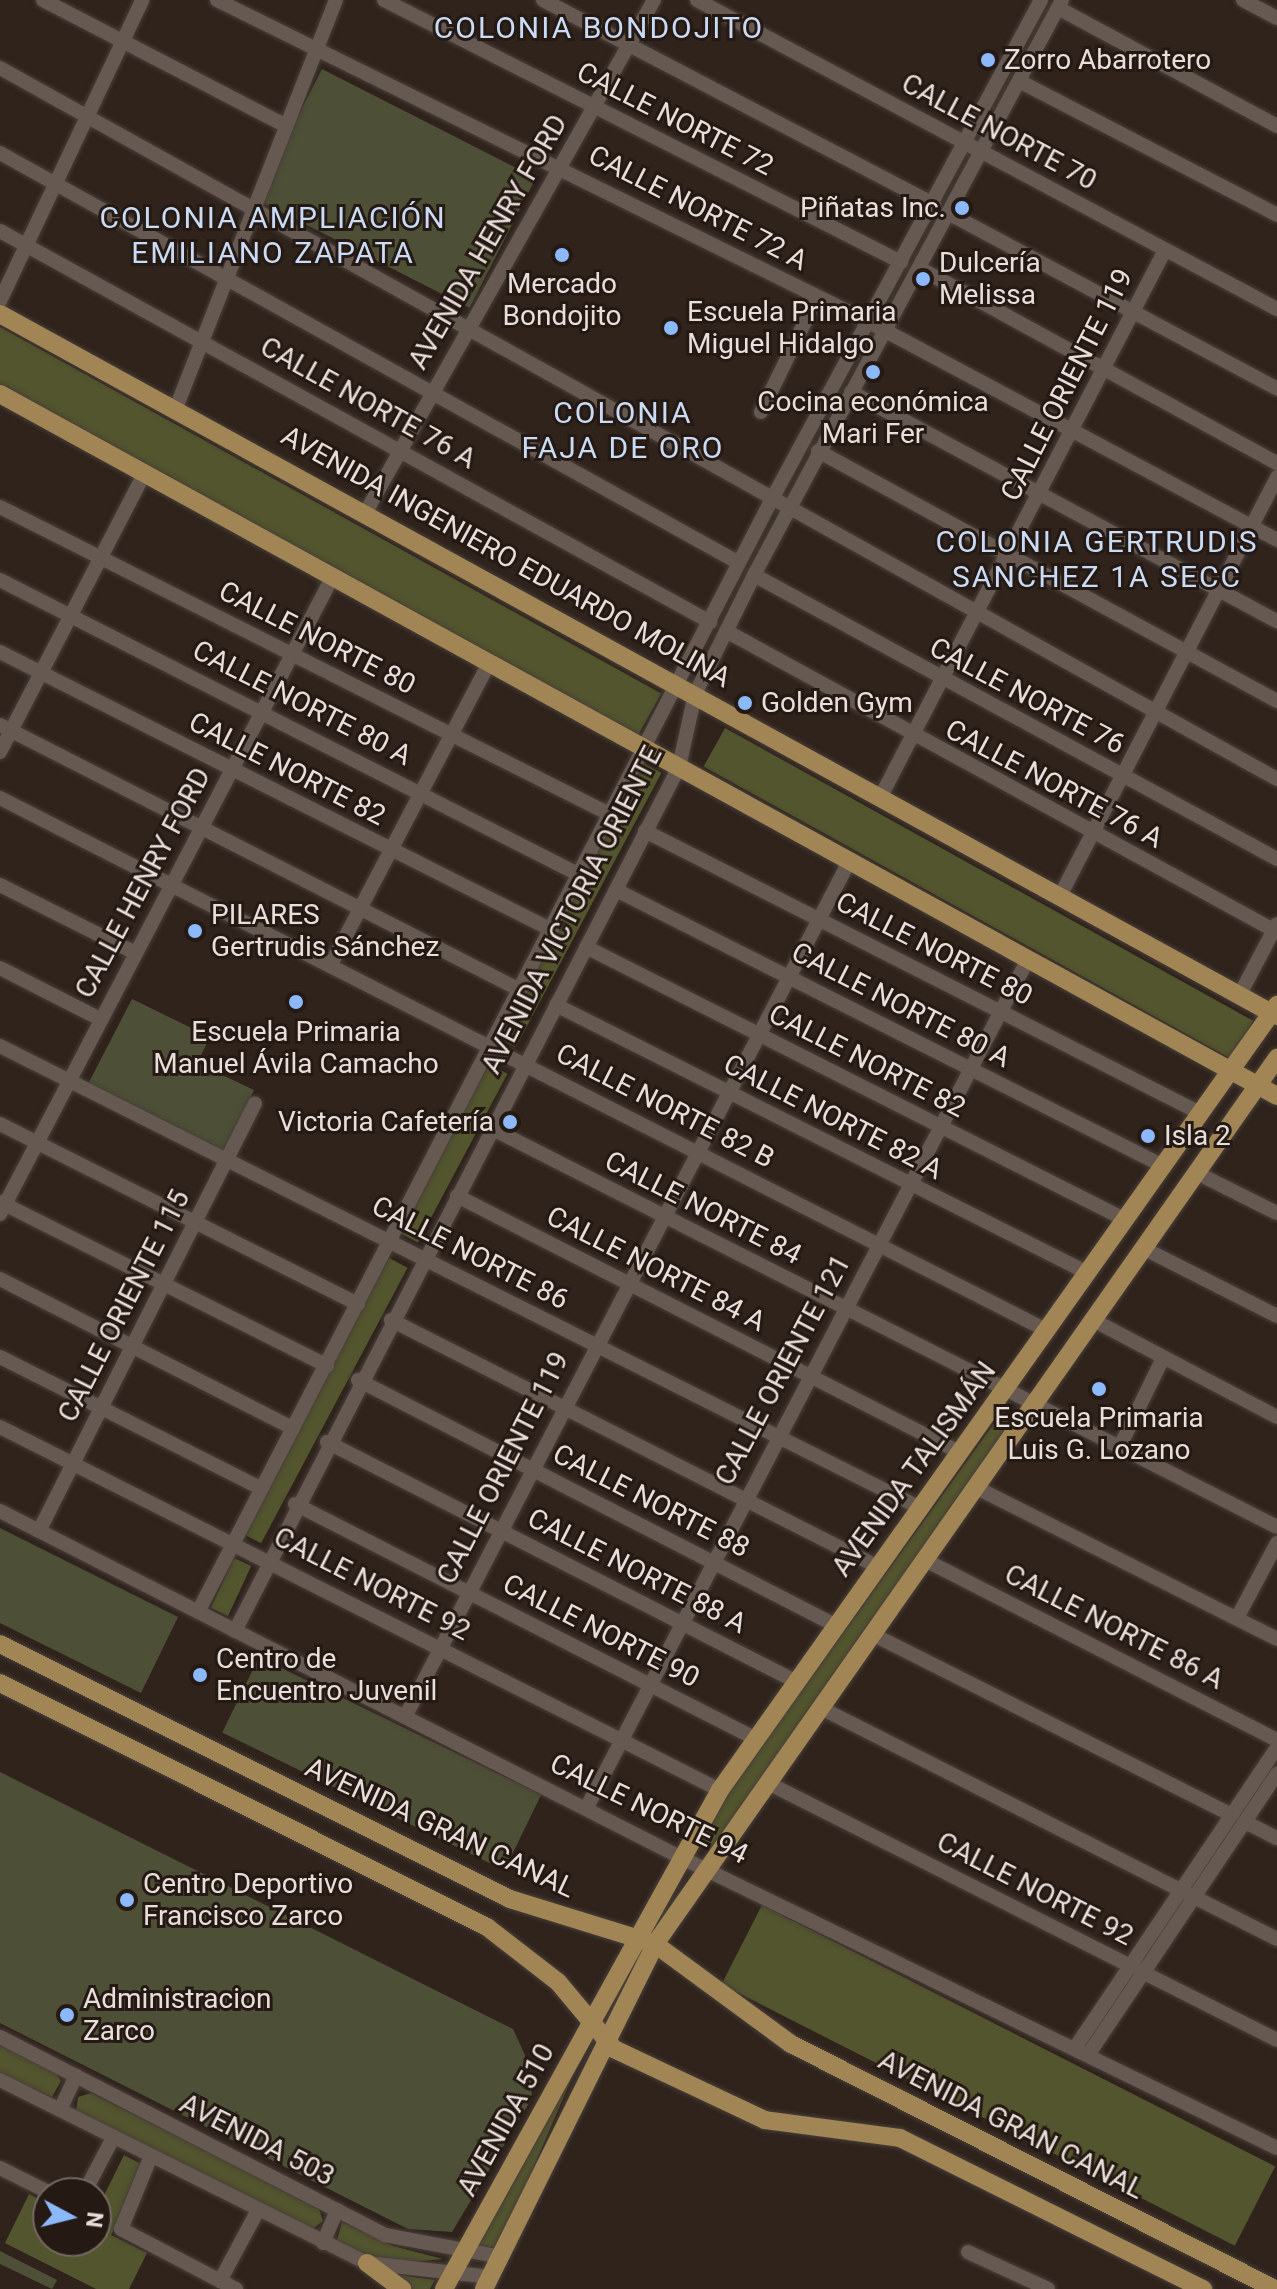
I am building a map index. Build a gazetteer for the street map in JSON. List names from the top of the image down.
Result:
{
  "streets": {
    "main road": [
      "AVENIDA INGENIERO EDUARDO MOLINA",
      "AVENIDA TALISMÁN",
      "AVENIDA GRAN CANAL",
      "AVENIDA 510"
    ],
    "street": [
      "CALLE NORTE 72",
      "CALLE NORTE 70",
      "CALLE NORTE 72 A",
      "AVENIDA HENRY FORD",
      "CALLE ORIENTE 119",
      "CALLE NORTE 76 A",
      "CALLE NORTE 80",
      "CALLE NORTE 76",
      "CALLE NORTE 80 A",
      "CALLE NORTE 82",
      "CALLE HENRY FORD",
      "AVENIDA VICTORIA ORIENTE",
      "CALLE NORTE 82 B",
      "CALLE NORTE 82 A",
      "CALLE NORTE 84",
      "CALLE NORTE 86",
      "CALLE NORTE 84 A",
      "CALLE ORIENTE 115",
      "CALLE ORIENTE 121",
      "CALLE NORTE 88",
      "CALLE NORTE 88 A",
      "CALLE NORTE 92",
      "CALLE NORTE 86 A",
      "CALLE NORTE 90",
      "CALLE NORTE 94",
      "AVENIDA 503"
    ]
  },
  "crossings": [
    ["CALLE NORTE 72", "AVENIDA HENRY FORD"],
    ["CALLE NORTE 72", "AVENIDA VICTORIA ORIENTE"],
    ["CALLE NORTE 70", "CALLE ORIENTE 119"],
    ["CALLE NORTE 70", "AVENIDA VICTORIA ORIENTE"],
    ["CALLE NORTE 72 A", "AVENIDA HENRY FORD"],
    ["CALLE NORTE 72 A", "CALLE ORIENTE 119"],
    ["CALLE NORTE 72 A", "AVENIDA VICTORIA ORIENTE"],
    ["AVENIDA HENRY FORD", "CALLE NORTE 76 A"],
    ["AVENIDA HENRY FORD", "AVENIDA INGENIERO EDUARDO MOLINA"],
    ["CALLE ORIENTE 119", "CALLE NORTE 76 A"],
    ["CALLE ORIENTE 119", "AVENIDA INGENIERO EDUARDO MOLINA"],
    ["CALLE ORIENTE 119", "CALLE NORTE 80"],
    ["CALLE ORIENTE 119", "CALLE NORTE 76"],
    ["CALLE ORIENTE 119", "CALLE NORTE 80 A"],
    ["CALLE ORIENTE 119", "CALLE NORTE 82"],
    ["CALLE ORIENTE 119", "CALLE NORTE 82 B"],
    ["CALLE ORIENTE 119", "CALLE NORTE 82 A"],
    ["CALLE ORIENTE 119", "CALLE NORTE 84"],
    ["CALLE ORIENTE 119", "CALLE NORTE 86"],
    ["CALLE ORIENTE 119", "CALLE NORTE 84 A"],
    ["CALLE ORIENTE 119", "CALLE NORTE 88"],
    ["CALLE ORIENTE 119", "CALLE NORTE 88 A"],
    ["CALLE ORIENTE 119", "CALLE NORTE 92"],
    ["CALLE ORIENTE 119", "CALLE NORTE 90"],
    ["CALLE ORIENTE 119", "CALLE NORTE 94"],
    ["CALLE NORTE 76 A", "AVENIDA VICTORIA ORIENTE"],
    ["AVENIDA INGENIERO EDUARDO MOLINA", "AVENIDA VICTORIA ORIENTE"],
    ["AVENIDA INGENIERO EDUARDO MOLINA", "AVENIDA TALISMÁN"],
    ["CALLE NORTE 80", "CALLE HENRY FORD"],
    ["CALLE NORTE 80", "AVENIDA VICTORIA ORIENTE"],
    ["CALLE NORTE 80", "CALLE ORIENTE 121"],
    ["CALLE NORTE 80", "AVENIDA TALISMÁN"],
    ["CALLE NORTE 76", "AVENIDA VICTORIA ORIENTE"],
    ["CALLE NORTE 80 A", "CALLE HENRY FORD"],
    ["CALLE NORTE 80 A", "AVENIDA VICTORIA ORIENTE"],
    ["CALLE NORTE 80 A", "CALLE ORIENTE 121"],
    ["CALLE NORTE 80 A", "AVENIDA TALISMÁN"],
    ["CALLE NORTE 82", "CALLE HENRY FORD"],
    ["CALLE NORTE 82", "AVENIDA VICTORIA ORIENTE"],
    ["CALLE NORTE 82", "CALLE ORIENTE 121"],
    ["CALLE NORTE 82", "AVENIDA TALISMÁN"],
    ["CALLE HENRY FORD", "CALLE NORTE 82 B"],
    ["CALLE HENRY FORD", "CALLE NORTE 86"],
    ["AVENIDA VICTORIA ORIENTE", "CALLE NORTE 82 B"],
    ["AVENIDA VICTORIA ORIENTE", "CALLE NORTE 82 A"],
    ["AVENIDA VICTORIA ORIENTE", "CALLE NORTE 84"],
    ["AVENIDA VICTORIA ORIENTE", "CALLE NORTE 86"],
    ["AVENIDA VICTORIA ORIENTE", "CALLE NORTE 84 A"],
    ["AVENIDA VICTORIA ORIENTE", "CALLE NORTE 88"],
    ["AVENIDA VICTORIA ORIENTE", "CALLE NORTE 88 A"],
    ["AVENIDA VICTORIA ORIENTE", "CALLE NORTE 92"],
    ["AVENIDA VICTORIA ORIENTE", "CALLE NORTE 90"],
    ["AVENIDA VICTORIA ORIENTE", "CALLE NORTE 94"],
    ["CALLE NORTE 82 B", "CALLE ORIENTE 121"],
    ["CALLE NORTE 82 B", "AVENIDA TALISMÁN"],
    ["CALLE NORTE 82 A", "CALLE ORIENTE 121"],
    ["CALLE NORTE 82 A", "AVENIDA TALISMÁN"],
    ["CALLE NORTE 84", "CALLE ORIENTE 121"],
    ["CALLE NORTE 84", "AVENIDA TALISMÁN"],
    ["CALLE NORTE 86", "CALLE ORIENTE 115"],
    ["CALLE NORTE 86", "CALLE ORIENTE 121"],
    ["CALLE NORTE 86", "AVENIDA TALISMÁN"],
    ["CALLE NORTE 84 A", "CALLE ORIENTE 121"],
    ["CALLE NORTE 84 A", "AVENIDA TALISMÁN"],
    ["CALLE ORIENTE 115", "CALLE NORTE 92"],
    ["CALLE ORIENTE 115", "CALLE NORTE 94"],
    ["CALLE ORIENTE 121", "CALLE NORTE 88"],
    ["CALLE ORIENTE 121", "CALLE NORTE 88 A"],
    ["CALLE ORIENTE 121", "CALLE NORTE 92"],
    ["CALLE ORIENTE 121", "CALLE NORTE 90"],
    ["CALLE ORIENTE 121", "CALLE NORTE 94"],
    ["AVENIDA TALISMÁN", "CALLE NORTE 88"],
    ["AVENIDA TALISMÁN", "CALLE NORTE 88 A"],
    ["AVENIDA TALISMÁN", "CALLE NORTE 92"],
    ["AVENIDA TALISMÁN", "CALLE NORTE 90"],
    ["AVENIDA TALISMÁN", "CALLE NORTE 94"],
    ["AVENIDA TALISMÁN", "AVENIDA GRAN CANAL"],
    ["AVENIDA TALISMÁN", "AVENIDA 510"],
    ["AVENIDA 510", "AVENIDA 503"]
  ],
  "districts": [
    "COLONIA BONDOJITO",
    "COLONIA AMPLIACIÓN EMILIANO ZAPATA",
    "COLONIA FAJA DE ORO",
    "COLONIA GERTRUDIS SANCHEZ 1A SECC"
  ],
  "places": [
    "Zorro Abarrotero",
    "Piñatas Inc.",
    "Mercado Bondojito",
    "Dulcería Melissa",
    "Escuela Primaria Miguel Hidalgo",
    "Cocina económica Mari Fer",
    "Golden Gym",
    "PILARES Gertrudis Sánchez",
    "Escuela Primaria Manuel Ávila Camacho",
    "Victoria Cafetería",
    "Isla 2",
    "Escuela Primaria Luis G. Lozano",
    "Centro de Encuentro Juvenil",
    "Centro Deportivo Francisco Zarco",
    "Administracion Zarco"
  ],
  "north": "right"
}
